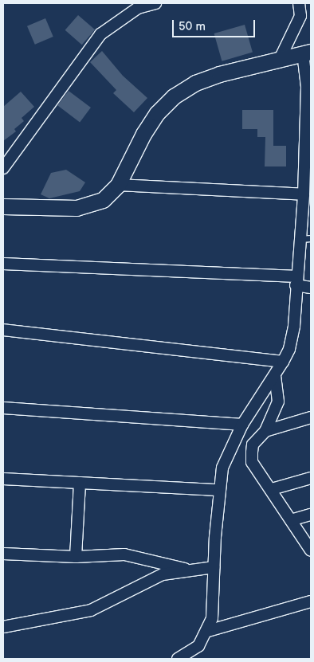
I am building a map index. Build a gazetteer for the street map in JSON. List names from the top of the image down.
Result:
{
  "scale_bar": "50 m"
}
